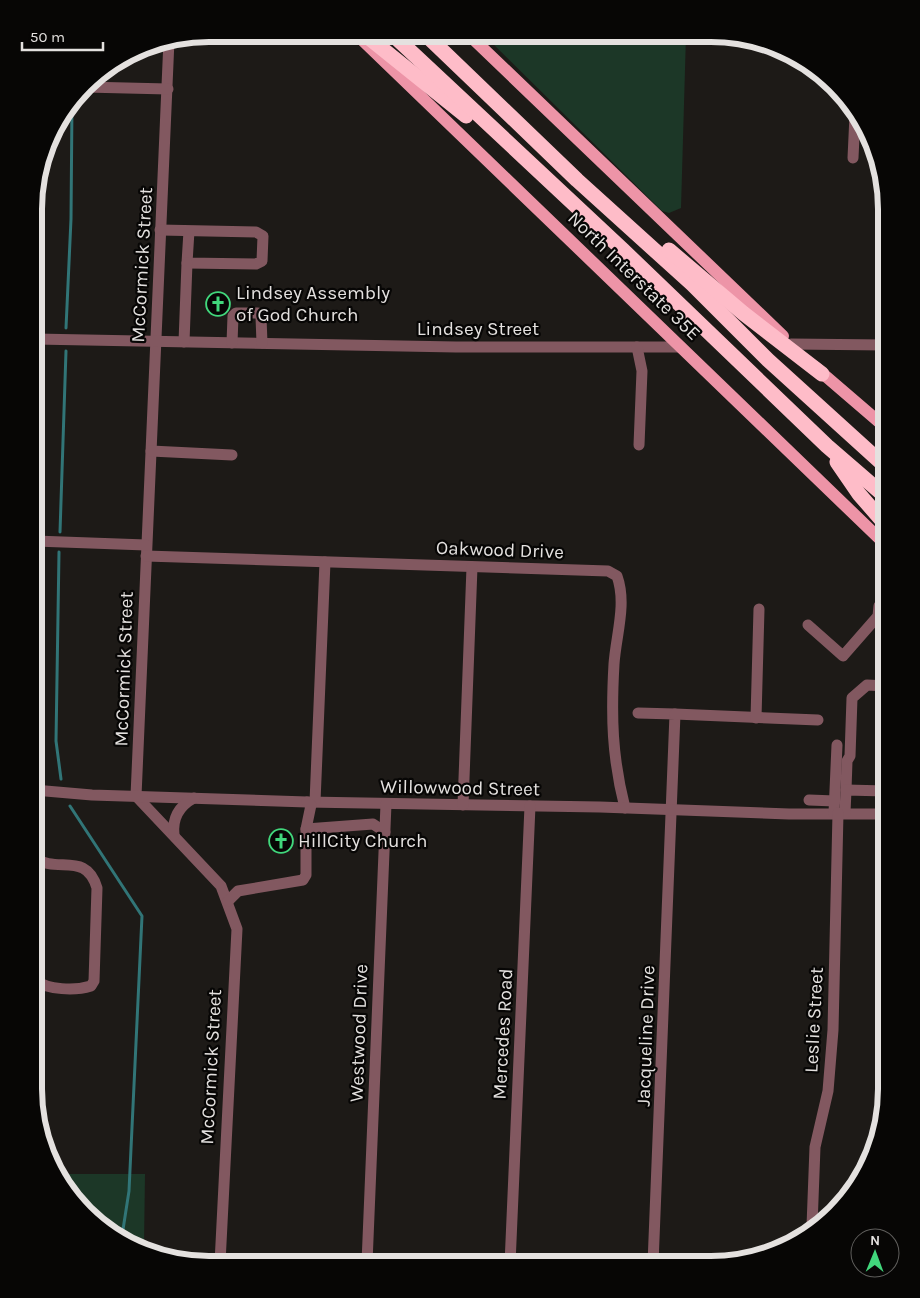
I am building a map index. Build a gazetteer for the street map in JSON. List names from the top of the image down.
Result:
{
  "streets": {
    "main road": ["North Interstate 35E"],
    "street": [
      "McCormick Street",
      "Lindsey Street",
      "Oakwood Drive",
      "Willowwood Street",
      "Leslie Street",
      "Westwood Drive",
      "Mercedes Road",
      "Jacqueline Drive"
    ]
  },
  "crossings": [
    ["McCormick Street", "Lindsey Street"],
    ["McCormick Street", "Oakwood Drive"],
    ["McCormick Street", "Willowwood Street"],
    ["North Interstate 35E", "Lindsey Street"],
    ["Oakwood Drive", "Willowwood Street"],
    ["Willowwood Street", "Leslie Street"],
    ["Willowwood Street", "Westwood Drive"],
    ["Willowwood Street", "Mercedes Road"],
    ["Willowwood Street", "Jacqueline Drive"]
  ],
  "places": {
    "church": ["Lindsey Assembly of God Church", "HillCity Church"]
  },
  "scale_bar": "50 m",
  "north": "top"
}
